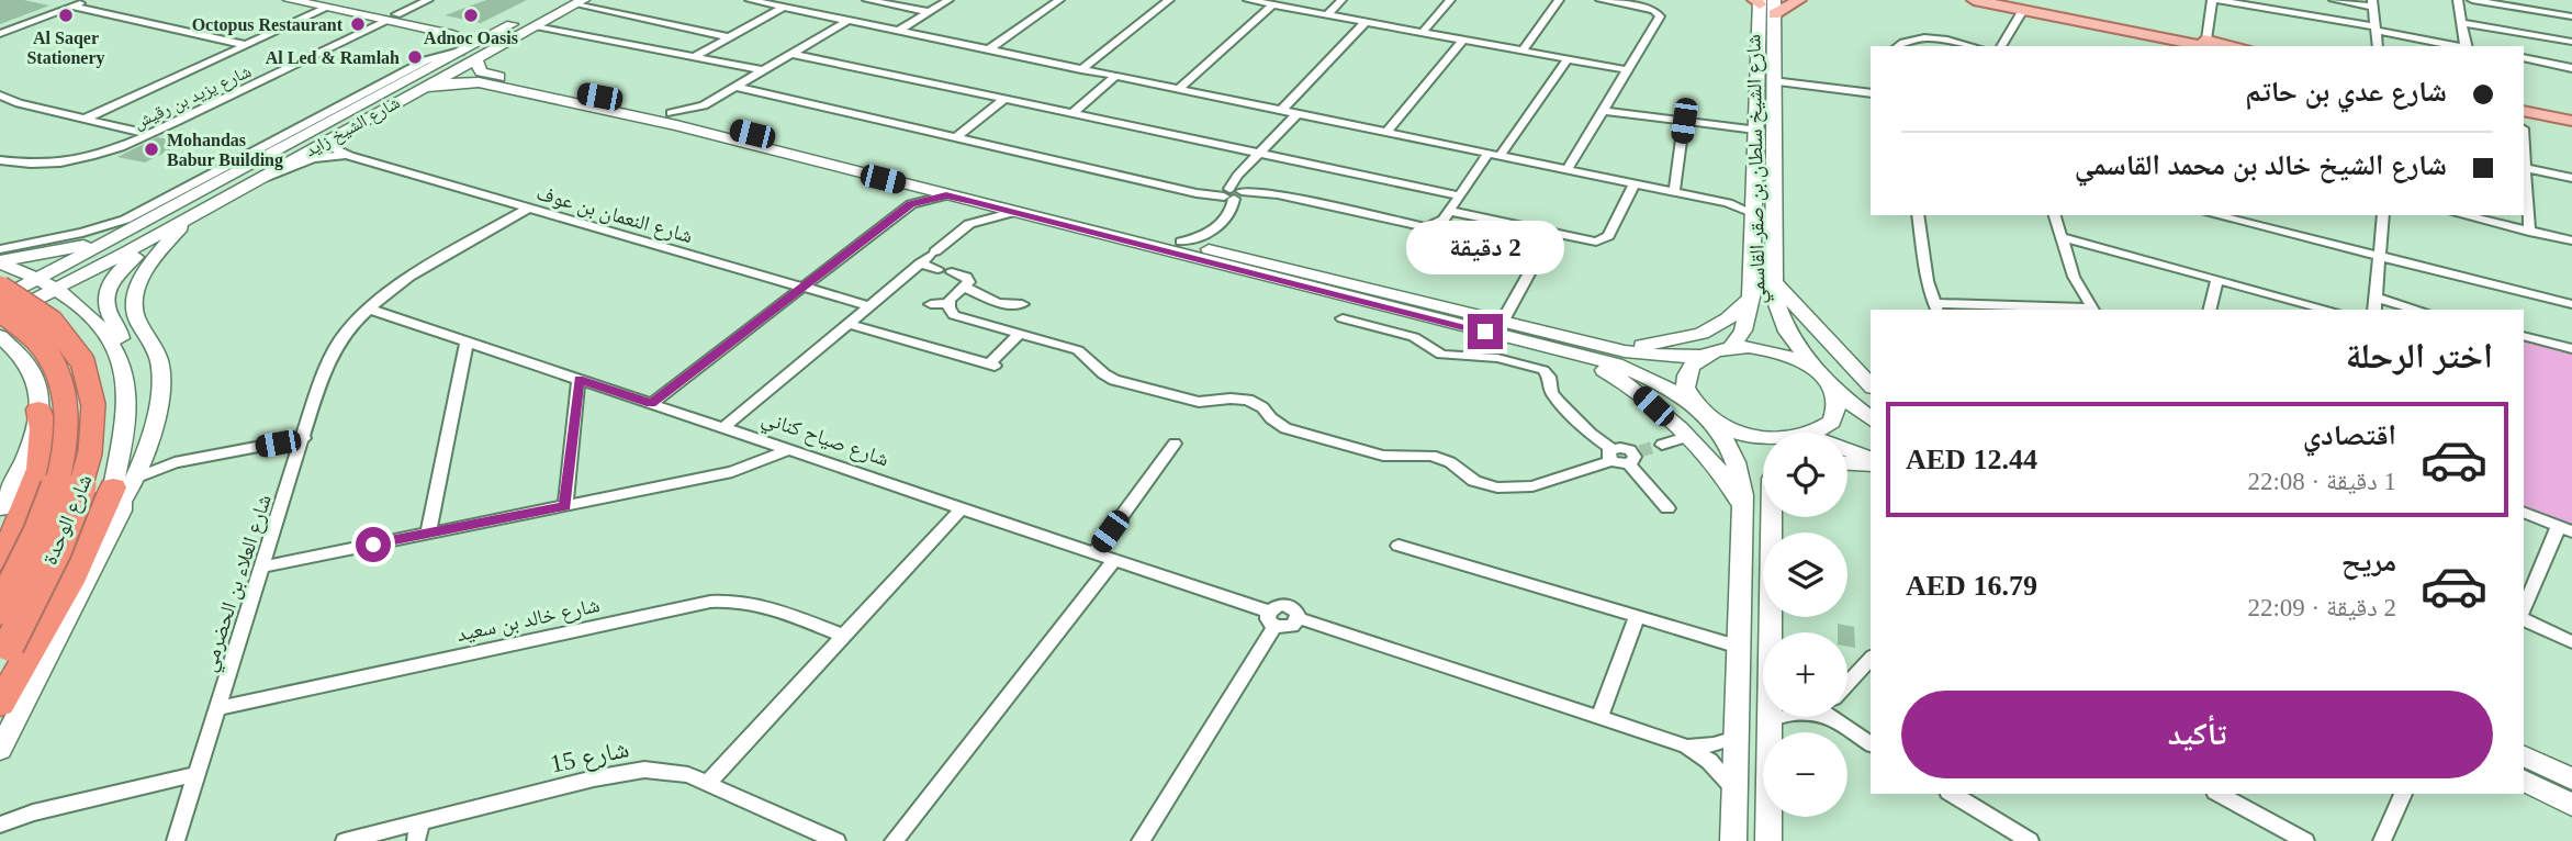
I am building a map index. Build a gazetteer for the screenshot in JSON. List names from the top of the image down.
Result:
{
  "streets": {
    "highway": ["شارع الوحدة"],
    "street": [
      "شارع يزيد بن رقيش",
      "شارع الشيخ زايد",
      "شارع الشيخ سلطان بن صقر القاسمي",
      "شارع النعمان بن عوف",
      "شارع صياح كناني",
      "شارع العلاء بن الحضرمي",
      "شارع خالد بن سعيد",
      "شارع 15"
    ]
  },
  "crossings": [
    ["شارع الشيخ زايد", "شارع النعمان بن عوف"],
    ["شارع النعمان بن عوف", "شارع العلاء بن الحضرمي"],
    ["شارع صياح كناني", "شارع العلاء بن الحضرمي"],
    ["شارع العلاء بن الحضرمي", "شارع خالد بن سعيد"]
  ],
  "places": [
    "Al Saqer Stationery",
    "Adnoc Oasis",
    "Octopus Restaurant",
    "Al Led & Ramlah",
    "Mohandas Babur Building"
  ],
  "page": {
    "banner": ["شارع عدي بن حاتم", "شارع الشيخ خالد بن محمد القاسمي"],
    "bubble": "2 دقيقة",
    "heading": "اختر الرحلة",
    "list": [
      {
        "name": "اقتصادي",
        "note": "1 دقيقة · 22:08",
        "value": "AED 12.44"
      },
      {
        "name": "مريح",
        "note": "2 دقيقة · 22:09",
        "value": "AED 16.79"
      }
    ],
    "map_buttons": ["+", "−"],
    "buttons": "تأكيد"
  }
}
